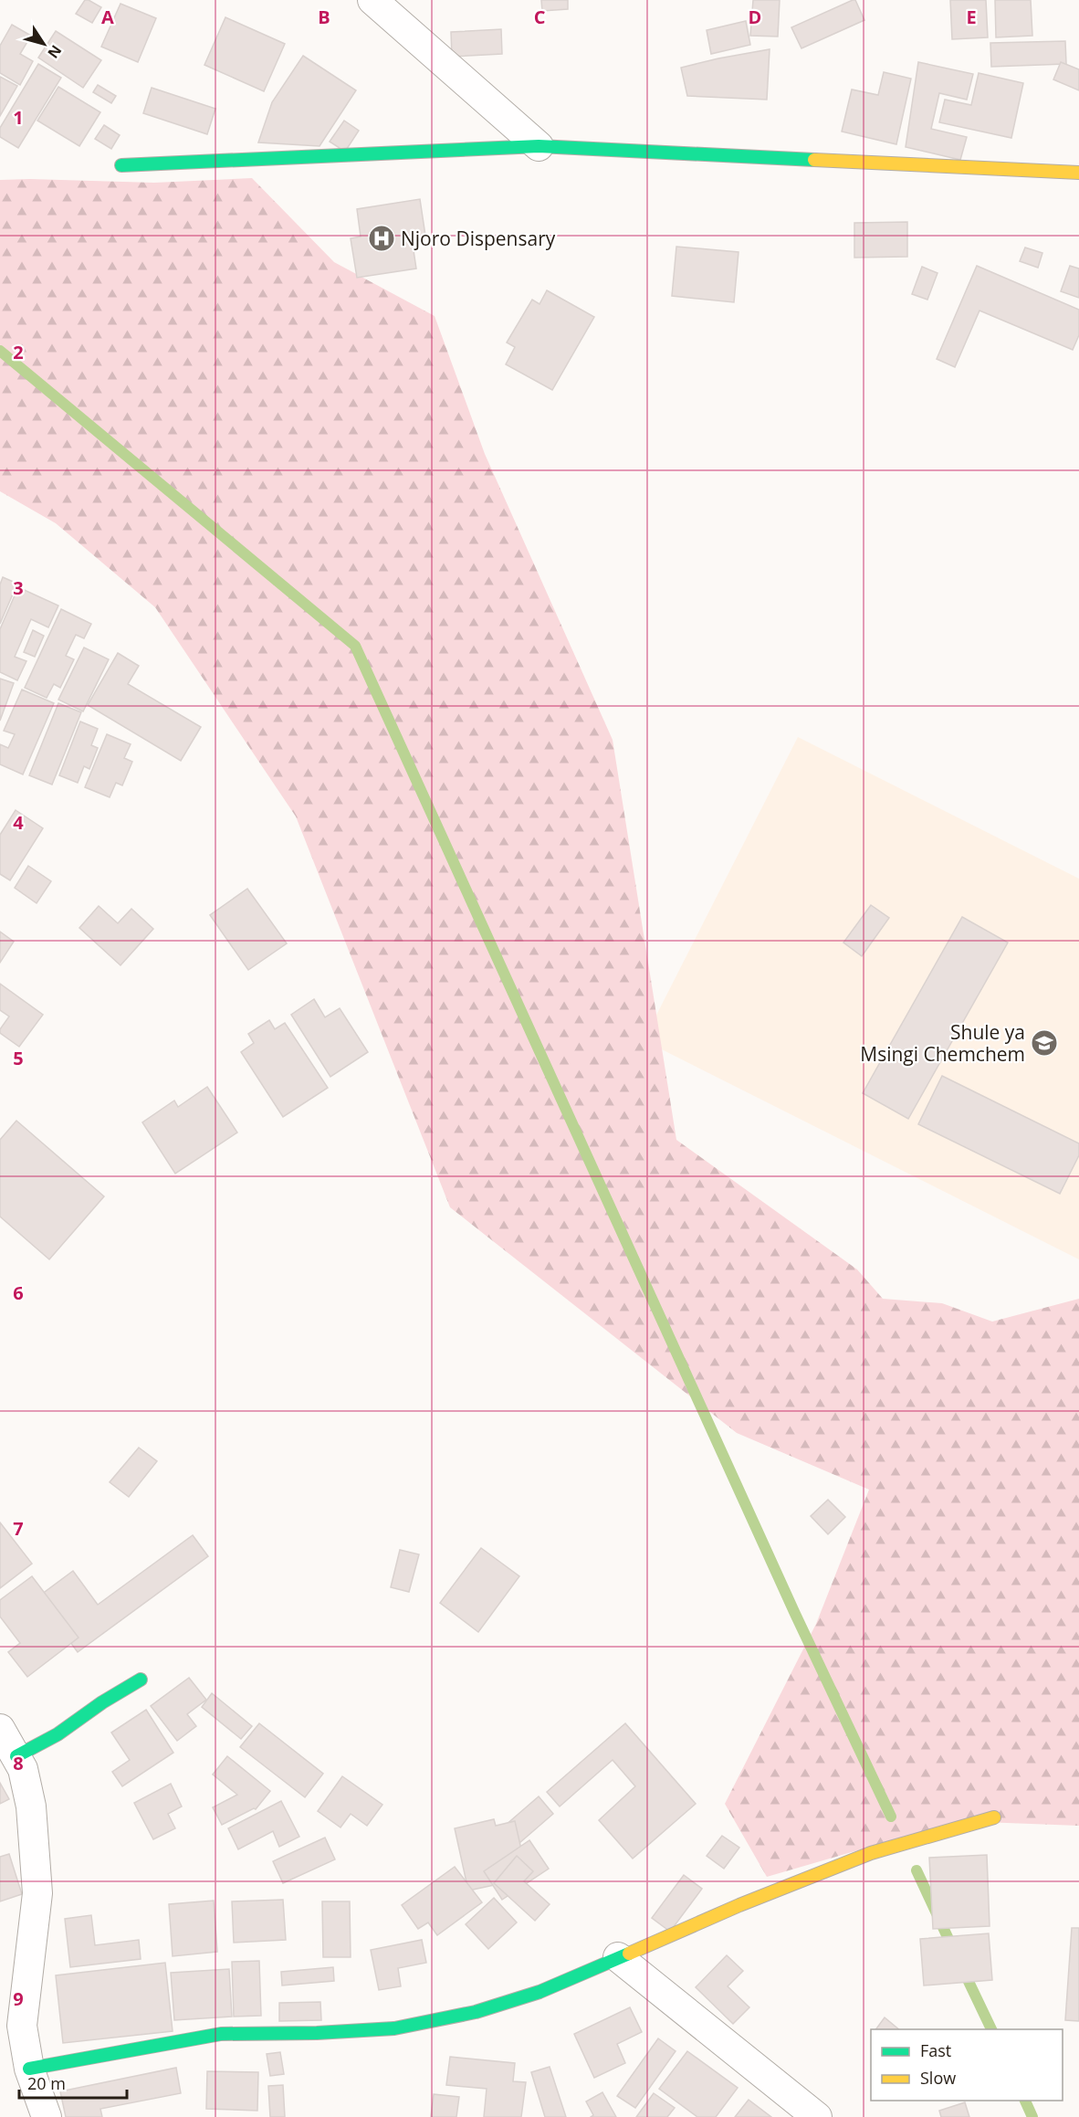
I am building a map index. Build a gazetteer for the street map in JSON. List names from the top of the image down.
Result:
{
  "places": {
    "hospital": ["Njoro Dispensary"],
    "school or university": ["Shule ya Msingi Chemchem"]
  },
  "legend": ["Fast", "Slow"],
  "scale_bar": "20 m",
  "north": "bottom right",
  "grid": {
    "columns": [
      "A",
      "B",
      "C",
      "D",
      "E"
    ],
    "rows": [
      "1",
      "2",
      "3",
      "4",
      "5",
      "6",
      "7",
      "8",
      "9"
    ]
  }
}
